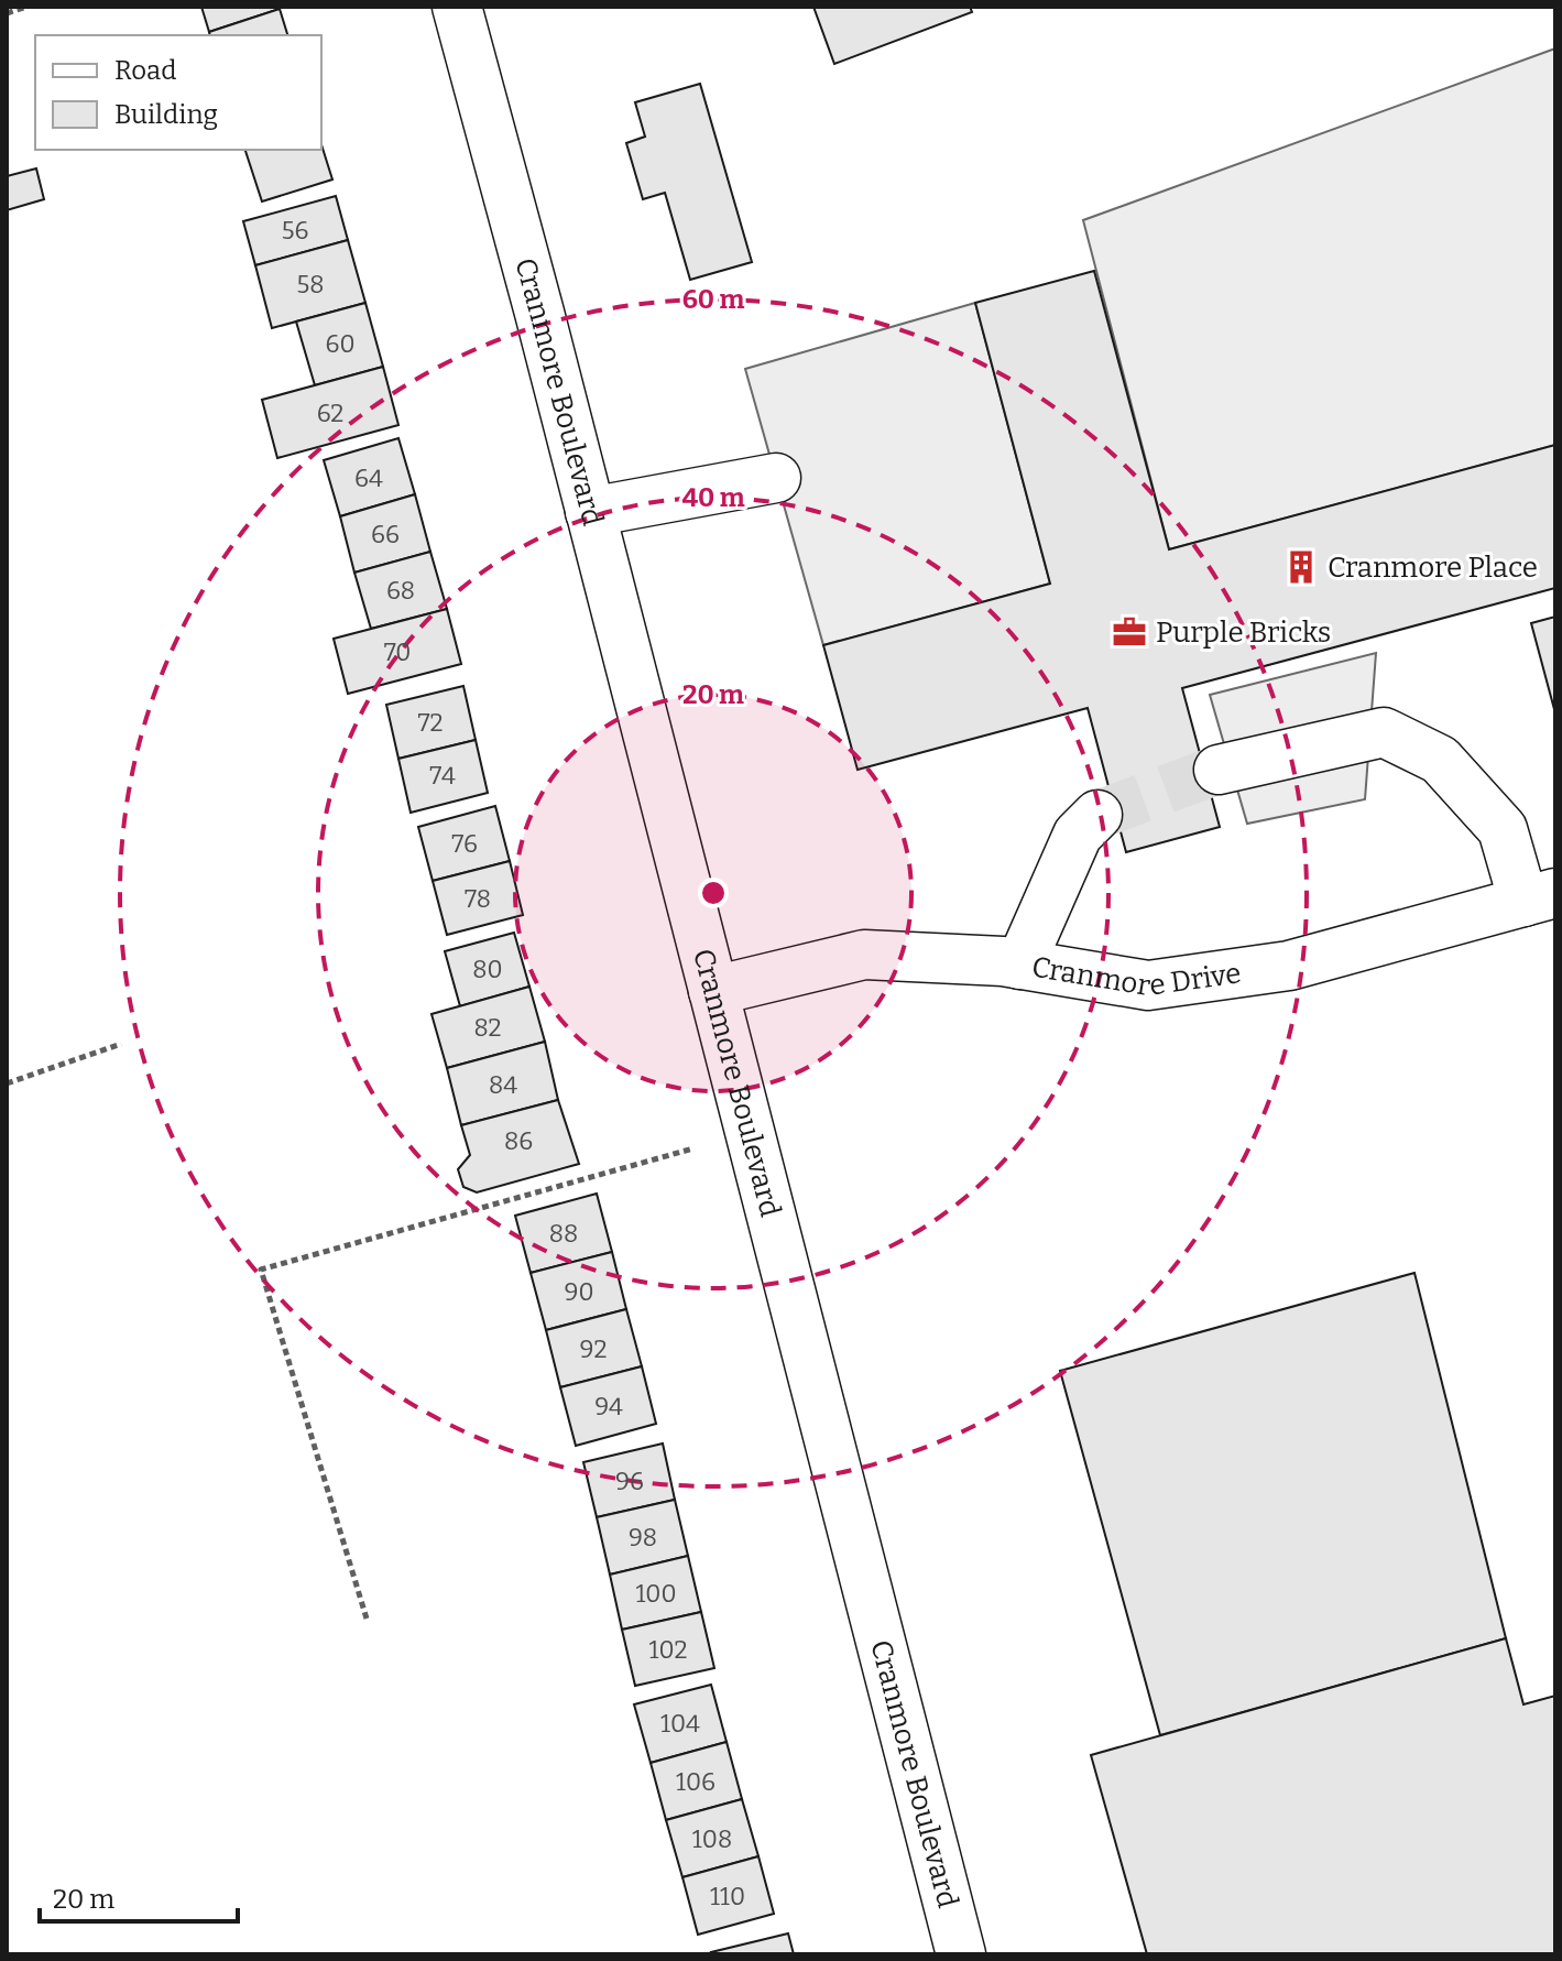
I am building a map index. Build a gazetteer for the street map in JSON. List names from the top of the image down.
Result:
{
  "streets": {
    "street": ["Cranmore Boulevard", "Cranmore Drive"]
  },
  "crossings": [
    ["Cranmore Boulevard", "Cranmore Drive"]
  ],
  "places": {
    "building": ["Cranmore Place"],
    "office": ["Purple Bricks"]
  },
  "house_numbers": [
    "56",
    "58",
    "60",
    "62",
    "64",
    "66",
    "68",
    "70",
    "72",
    "74",
    "76",
    "78",
    "80",
    "82",
    "84",
    "86",
    "88",
    "90",
    "92",
    "94",
    "96",
    "98",
    "100",
    "102",
    "104",
    "106",
    "108",
    "110"
  ],
  "legend": ["Road", "Building"],
  "scale_bar": "20 m",
  "rings": ["60 m", "40 m", "20 m"]
}
